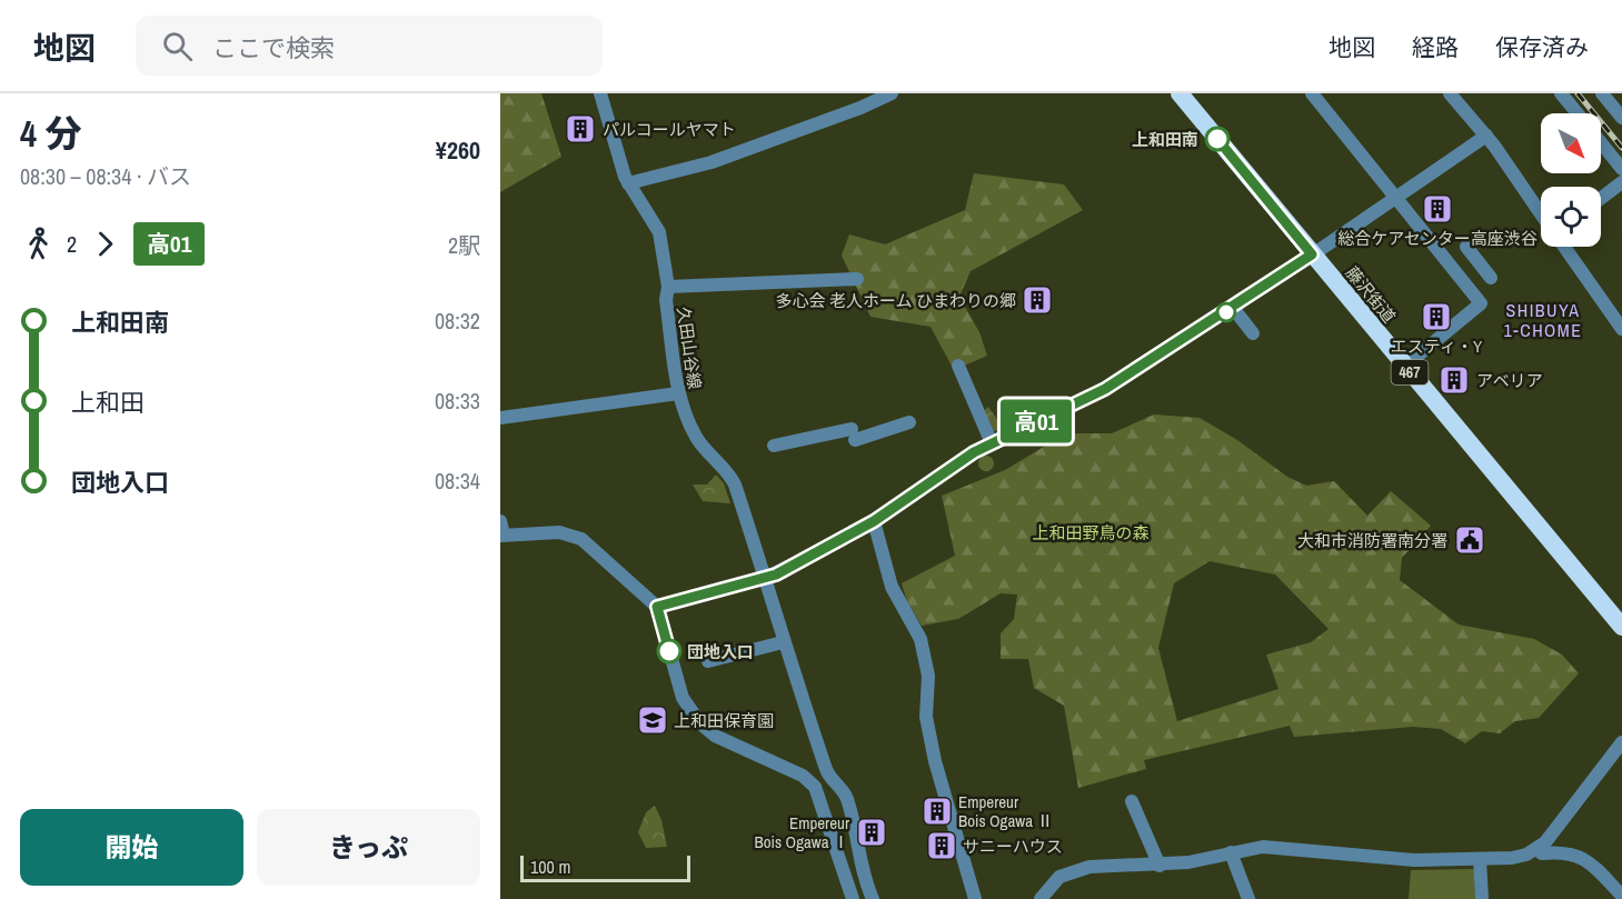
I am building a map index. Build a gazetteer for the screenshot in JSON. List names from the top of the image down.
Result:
{
  "streets": {
    "highway": ["藤沢街道", "467"],
    "street": ["久田山谷線"]
  },
  "districts": ["SHIBUYA 1-CHOME"],
  "parks": ["上和田野鳥の森"],
  "places": {
    "building": [
      "パルコールヤマト",
      "総合ケアセンター高座渋谷",
      "多心会 老人ホーム ひまわりの郷",
      "エスティ・Y",
      "アベリア",
      "Empereur Bois Ogawa Ⅱ",
      "Empereur Bois Ogawa Ⅰ",
      "サニーハウス"
    ],
    "other": ["上和田南", "団地入口"],
    "public building": ["大和市消防署南分署"],
    "school or university": ["上和田保育園"]
  },
  "lines": ["bus line 高01"],
  "scale_bar": "100 m",
  "north": "bottom right",
  "page": {
    "header": "地図",
    "search": "ここで検索",
    "nav": ["地図", "経路", "保存済み"],
    "heading": ["4 分", "08:30 – 08:34 · バス", "¥260"],
    "on_map": "高01",
    "legs": ["2", "高01", "2駅"],
    "list": [
      {
        "name": "上和田南",
        "value": "08:32"
      },
      {
        "name": "上和田",
        "value": "08:33"
      },
      {
        "name": "団地入口",
        "value": "08:34"
      }
    ],
    "buttons": ["開始", "きっぷ"],
    "scale": "100 m"
  }
}
